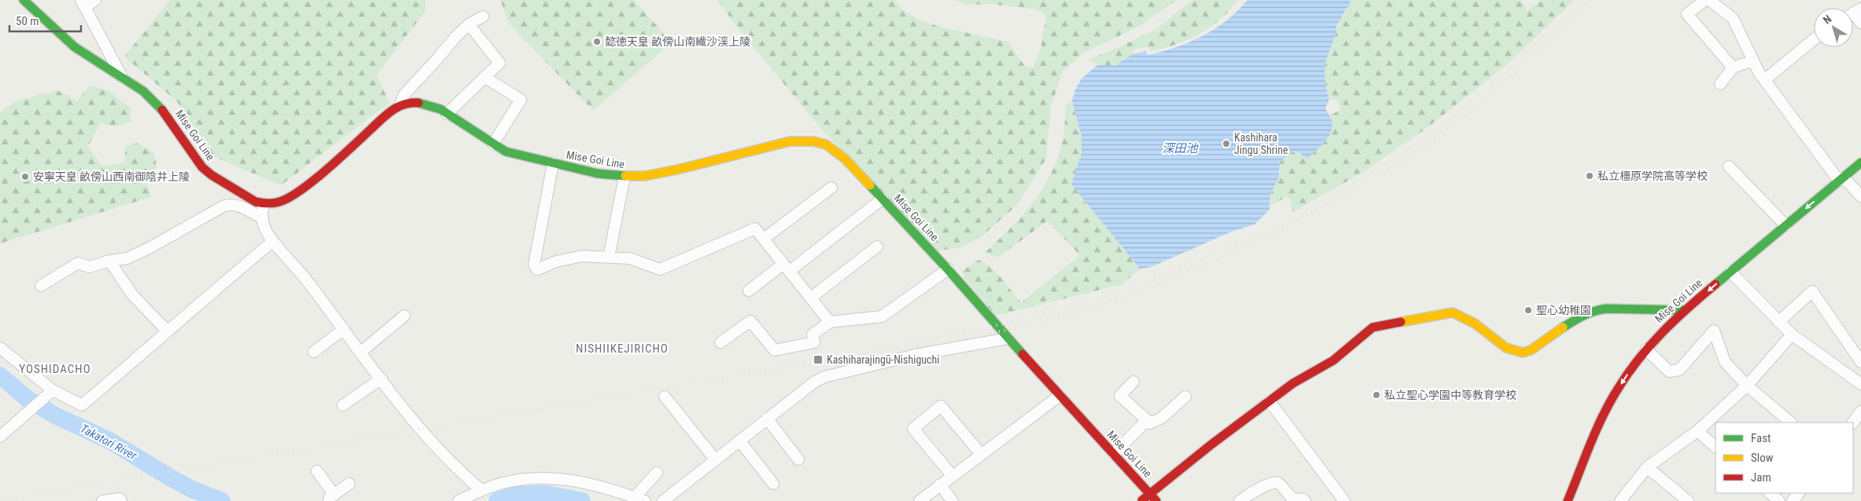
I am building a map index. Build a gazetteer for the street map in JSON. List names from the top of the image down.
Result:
{
  "streets": {
    "main road": ["Mise Goi Line"]
  },
  "districts": ["NISHIIKEJIRICHO", "YOSHIDACHO"],
  "water": ["深田池", "Takatori River"],
  "places": {
    "other": [
      "懿徳天皇 畝傍山南繊沙渓上陵",
      "Kashihara Jingu Shrine",
      "私立橿原学院高等学校",
      "安寧天皇 畝傍山西南御陰井上陵",
      "聖心幼稚園",
      "私立聖心学園中等教育学校"
    ],
    "transit": ["Kashiharajingū-Nishiguchi"]
  },
  "legend": ["Fast", "Slow", "Jam"],
  "scale_bar": "50 m",
  "north": "top left"
}
